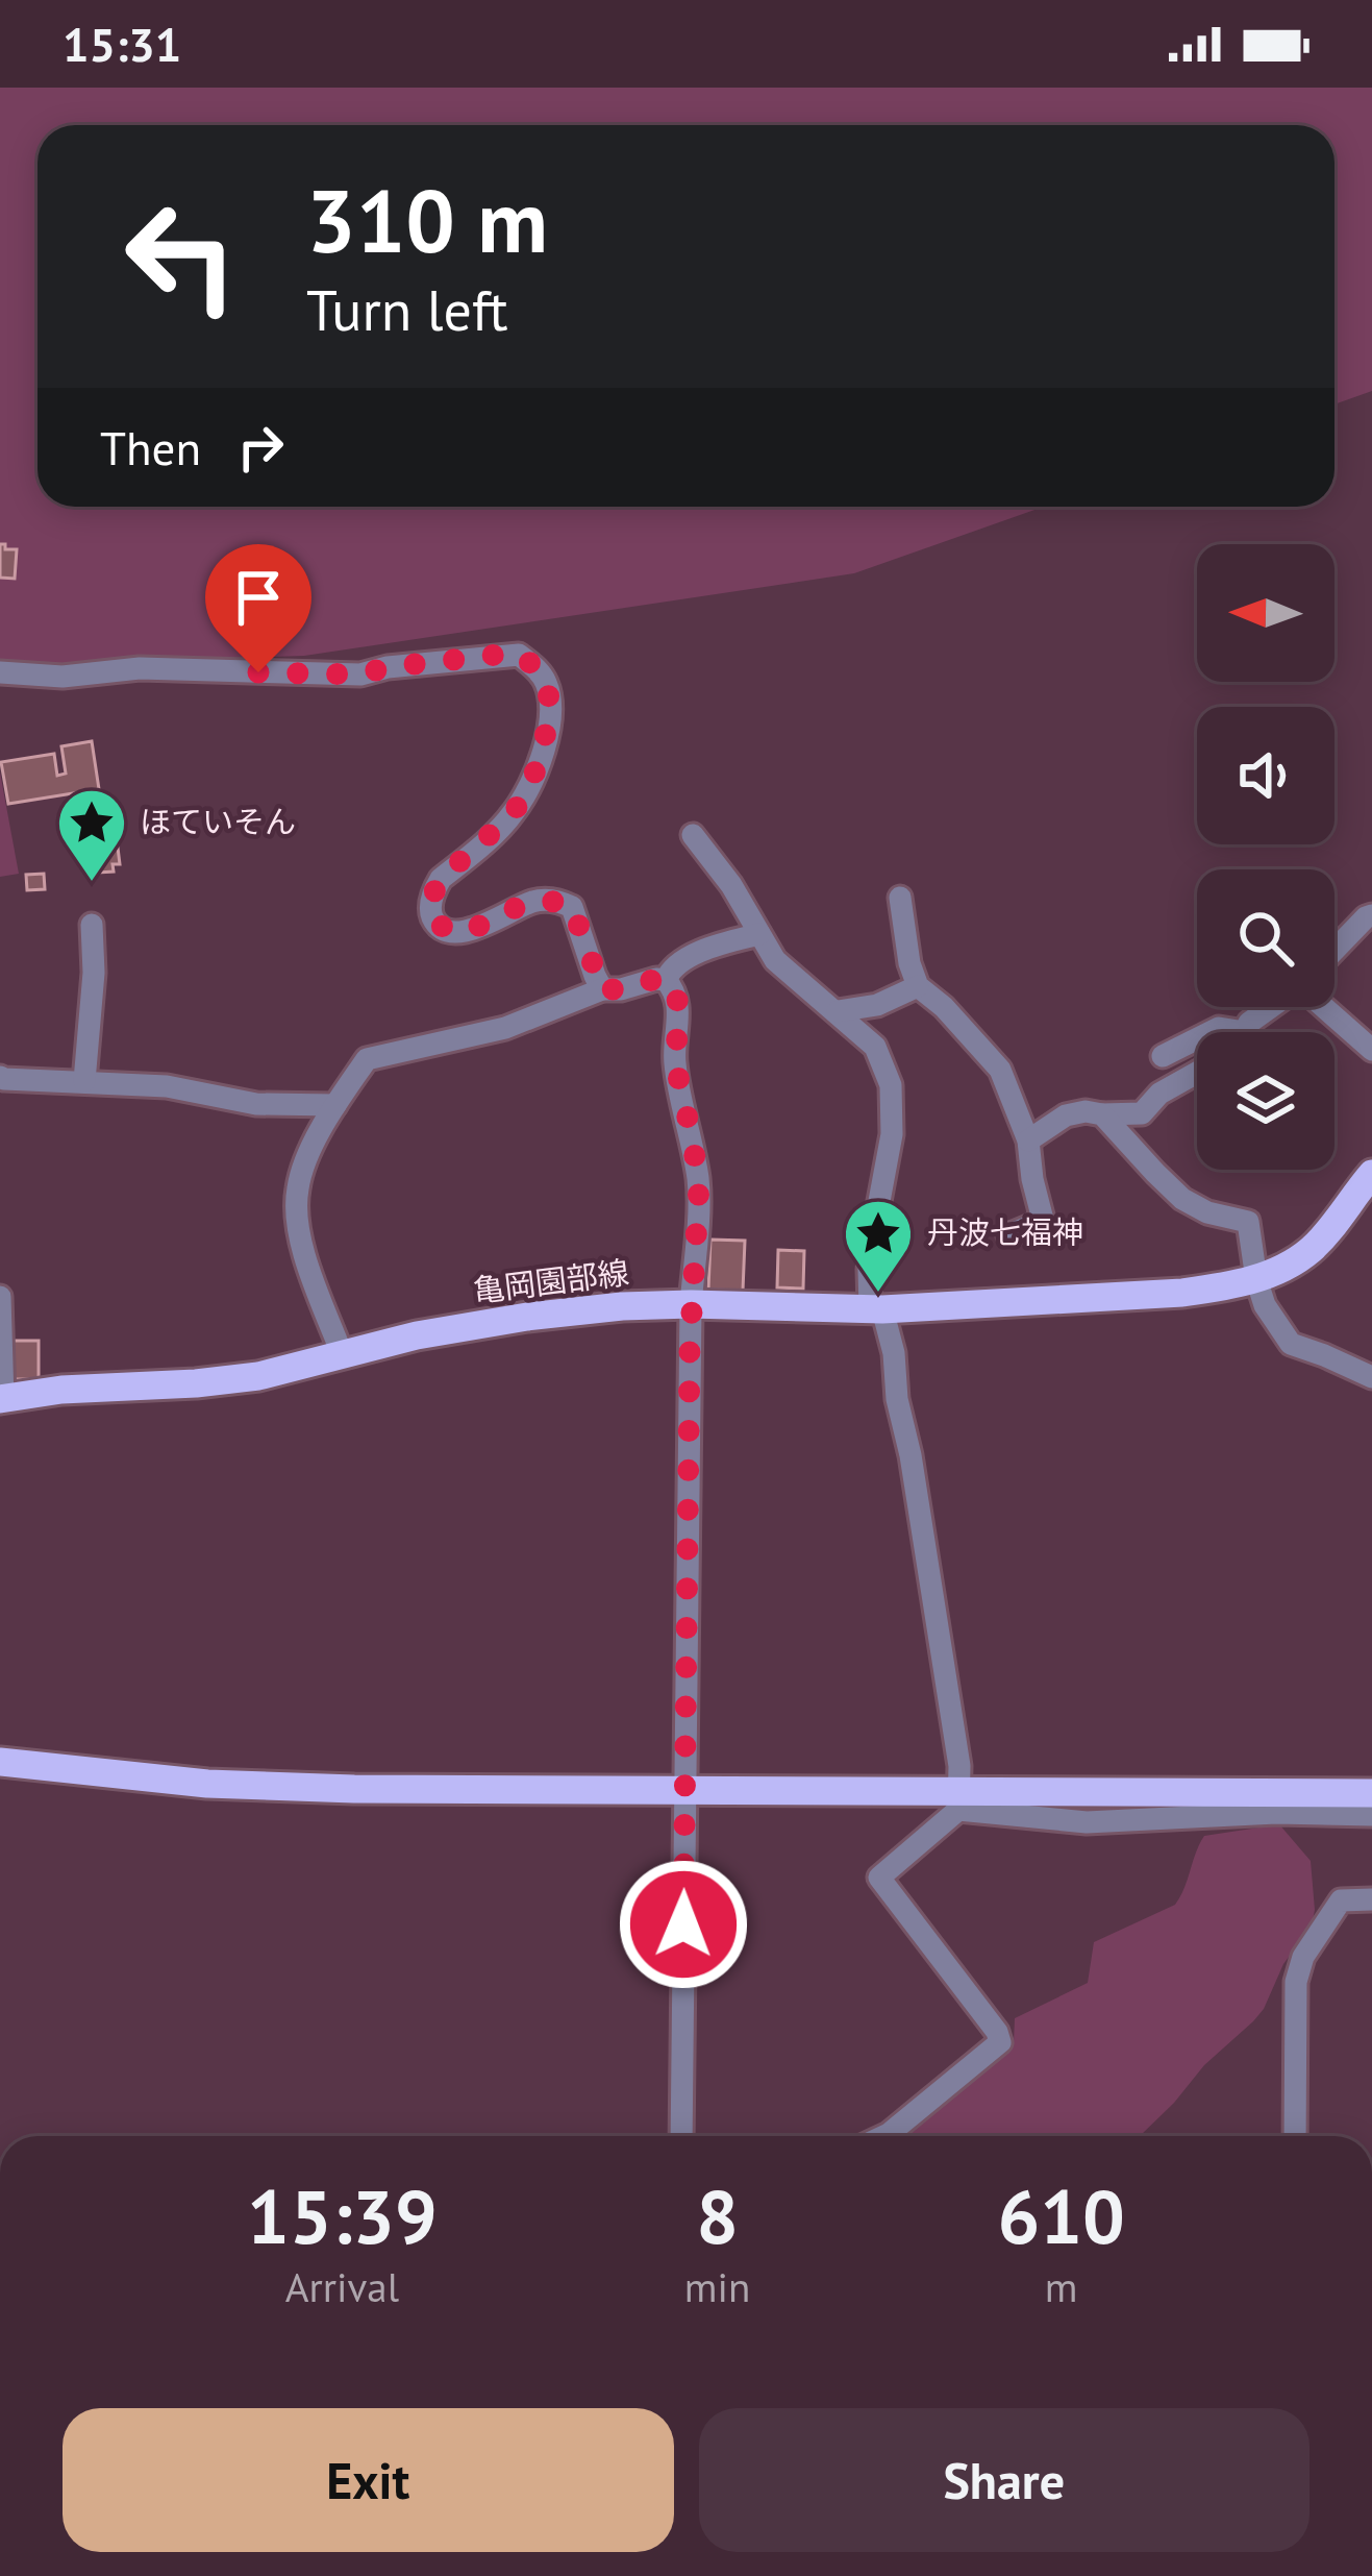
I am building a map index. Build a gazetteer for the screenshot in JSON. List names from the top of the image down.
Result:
{
  "streets": {
    "main road": ["亀岡園部線"]
  },
  "places": {
    "place": ["ほていそん", "丹波七福神"]
  },
  "north": "left",
  "page": {
    "status": "15:31",
    "turn": ["310 m", "Turn left"],
    "then": "Then",
    "eta": [
      "15:39",
      "Arrival",
      "8",
      "min",
      "610",
      "m"
    ],
    "buttons": ["Exit", "Share"]
  }
}
